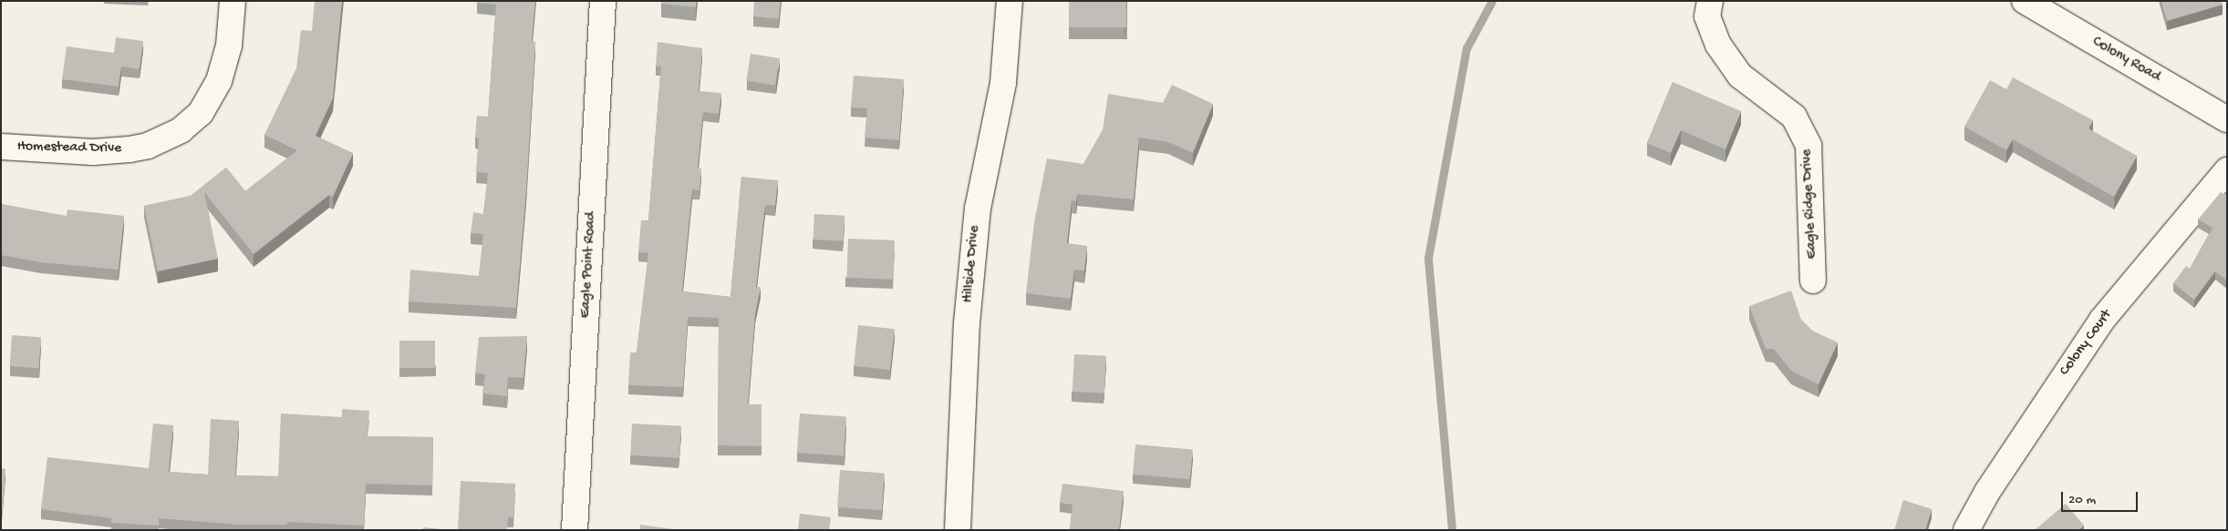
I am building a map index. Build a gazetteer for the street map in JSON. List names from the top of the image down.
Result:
{
  "streets": {
    "street": [
      "Colony Road",
      "Homestead Drive",
      "Eagle Ridge Drive",
      "Hillside Drive",
      "Eagle Point Road",
      "Colony Court"
    ]
  },
  "scale_bar": "20 m"
}
